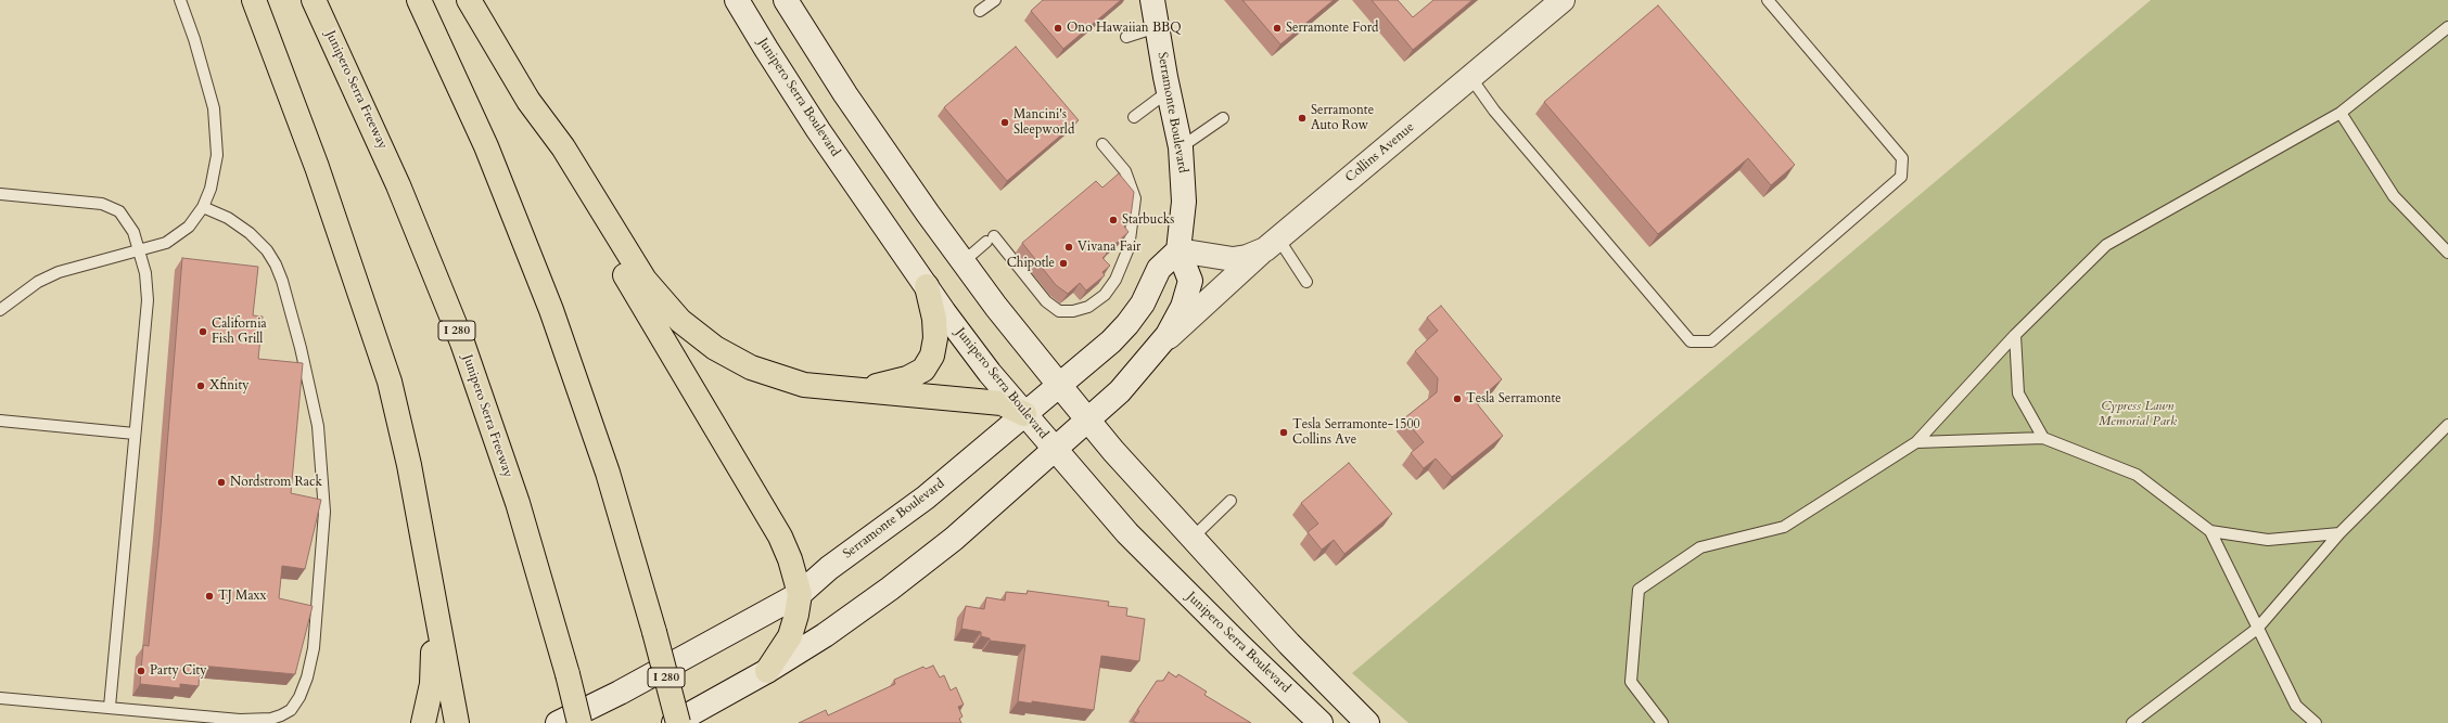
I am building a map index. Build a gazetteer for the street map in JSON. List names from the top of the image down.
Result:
{
  "streets": {
    "highway": ["Junipero Serra Freeway", "I 280"],
    "main road": ["Junipero Serra Boulevard", "Serramonte Boulevard", "Collins Avenue"]
  },
  "crossings": [
    ["Junipero Serra Boulevard", "Serramonte Boulevard"],
    ["Serramonte Boulevard", "Collins Avenue"]
  ],
  "parks": ["Cypress Lawn Memorial Park"],
  "places": [
    "Ono Hawaiian BBQ",
    "Serramonte Ford",
    "Serramonte Auto Row",
    "Mancini's Sleepworld",
    "Starbucks",
    "Vivana Fair",
    "Chipotle",
    "California Fish Grill",
    "Xfinity",
    "Tesla Serramonte",
    "Tesla Serramonte-1500 Collins Ave",
    "Nordstrom Rack",
    "TJ Maxx",
    "Party City"
  ]
}
